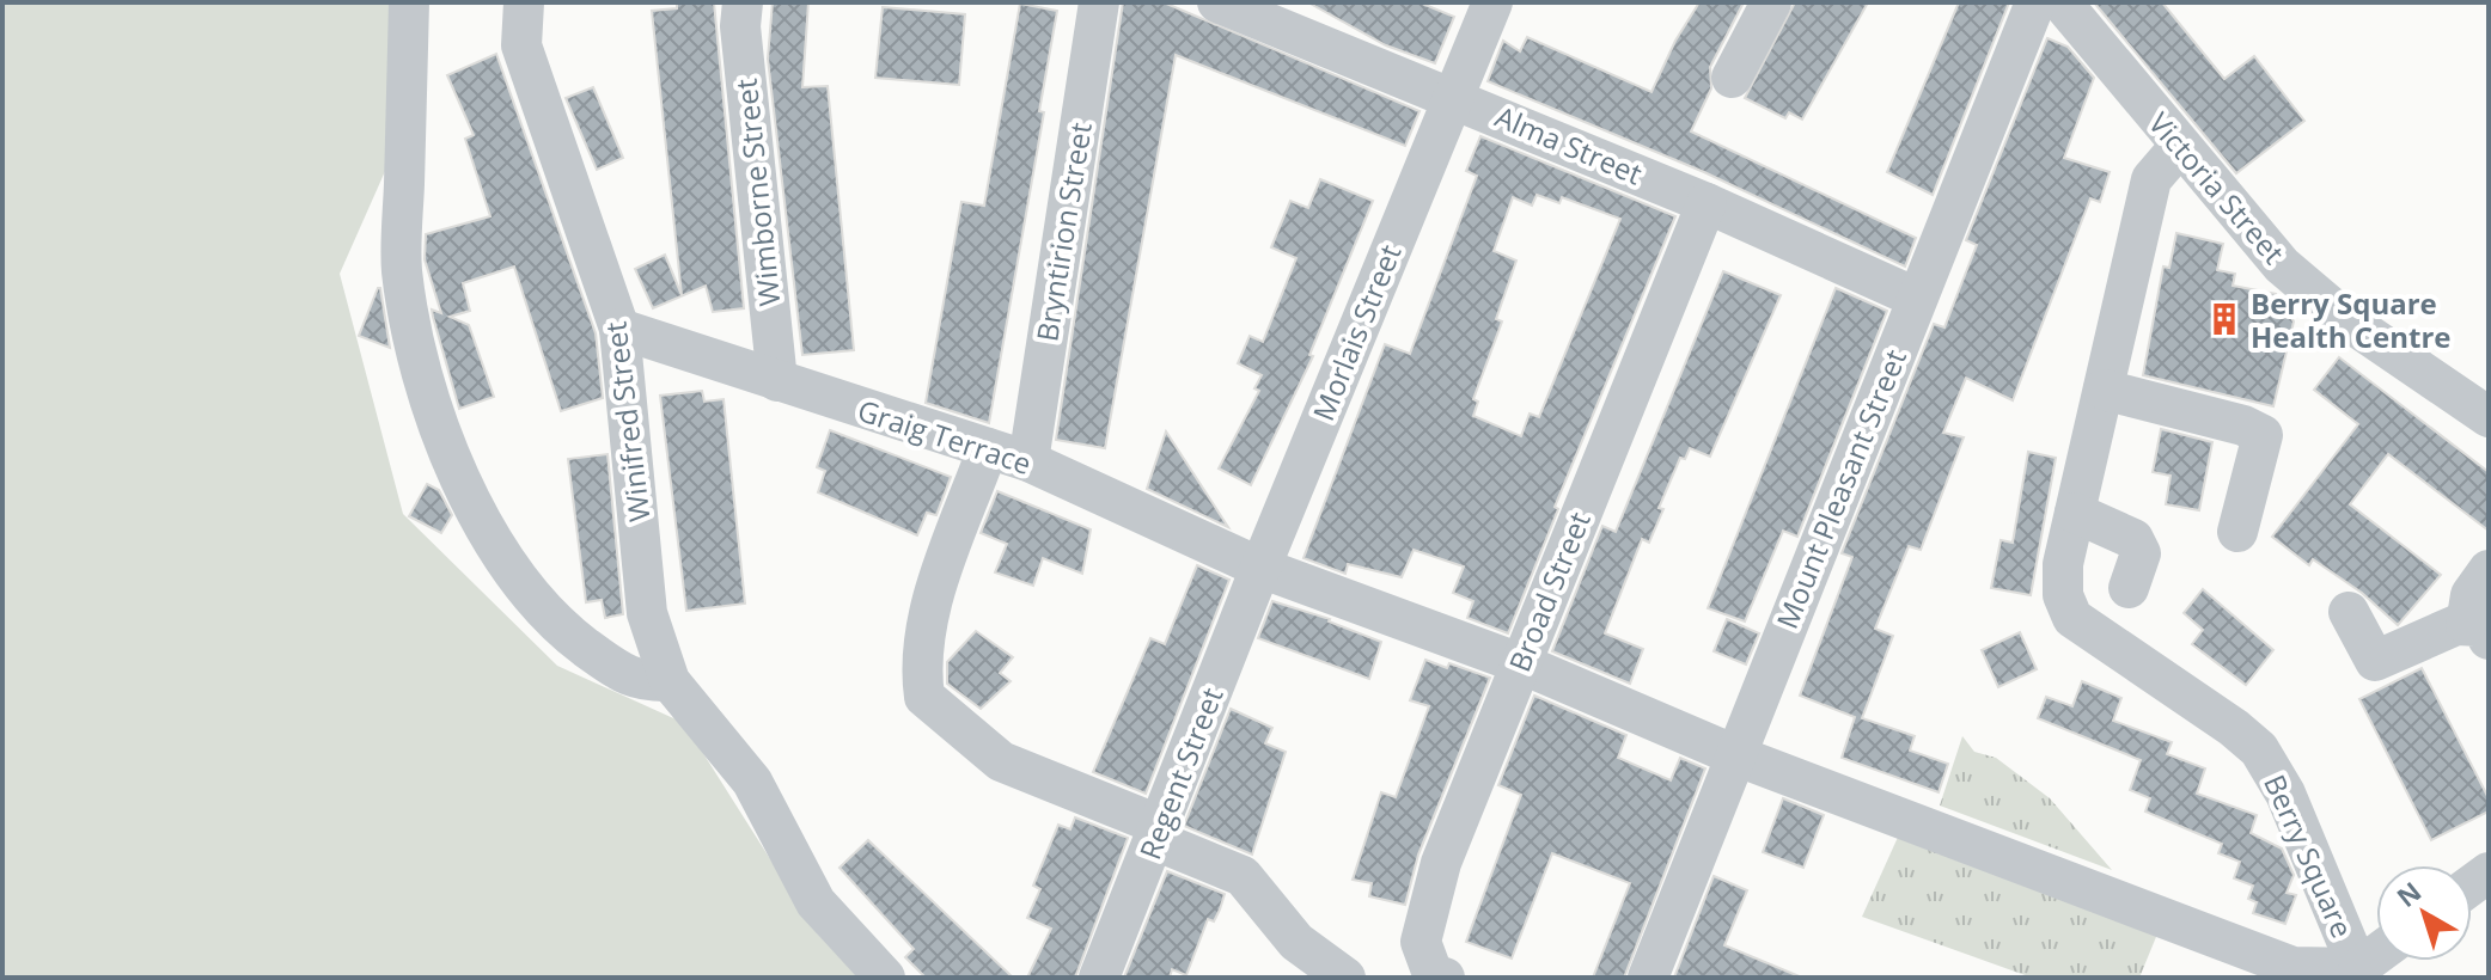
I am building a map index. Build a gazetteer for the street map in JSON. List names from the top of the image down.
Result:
{
  "streets": {
    "street": [
      "Alma Street",
      "Victoria Street",
      "Wimborne Street",
      "Bryntirion Street",
      "Morlais Street",
      "Winifred Street",
      "Graig Terrace",
      "Mount Pleasant Street",
      "Broad Street",
      "Regent Street",
      "Berry Square"
    ]
  },
  "crossings": [
    ["Alma Street", "Morlais Street"],
    ["Alma Street", "Mount Pleasant Street"],
    ["Alma Street", "Broad Street"],
    ["Victoria Street", "Berry Square"],
    ["Wimborne Street", "Graig Terrace"],
    ["Bryntirion Street", "Graig Terrace"],
    ["Morlais Street", "Graig Terrace"],
    ["Morlais Street", "Regent Street"],
    ["Winifred Street", "Graig Terrace"],
    ["Graig Terrace", "Broad Street"],
    ["Graig Terrace", "Regent Street"],
    ["Graig Terrace", "Berry Square"],
    ["Mount Pleasant Street", "Berry Square"],
    ["Broad Street", "Berry Square"]
  ],
  "places": {
    "building": ["Berry Square Health Centre"]
  },
  "north": "top left"
}
